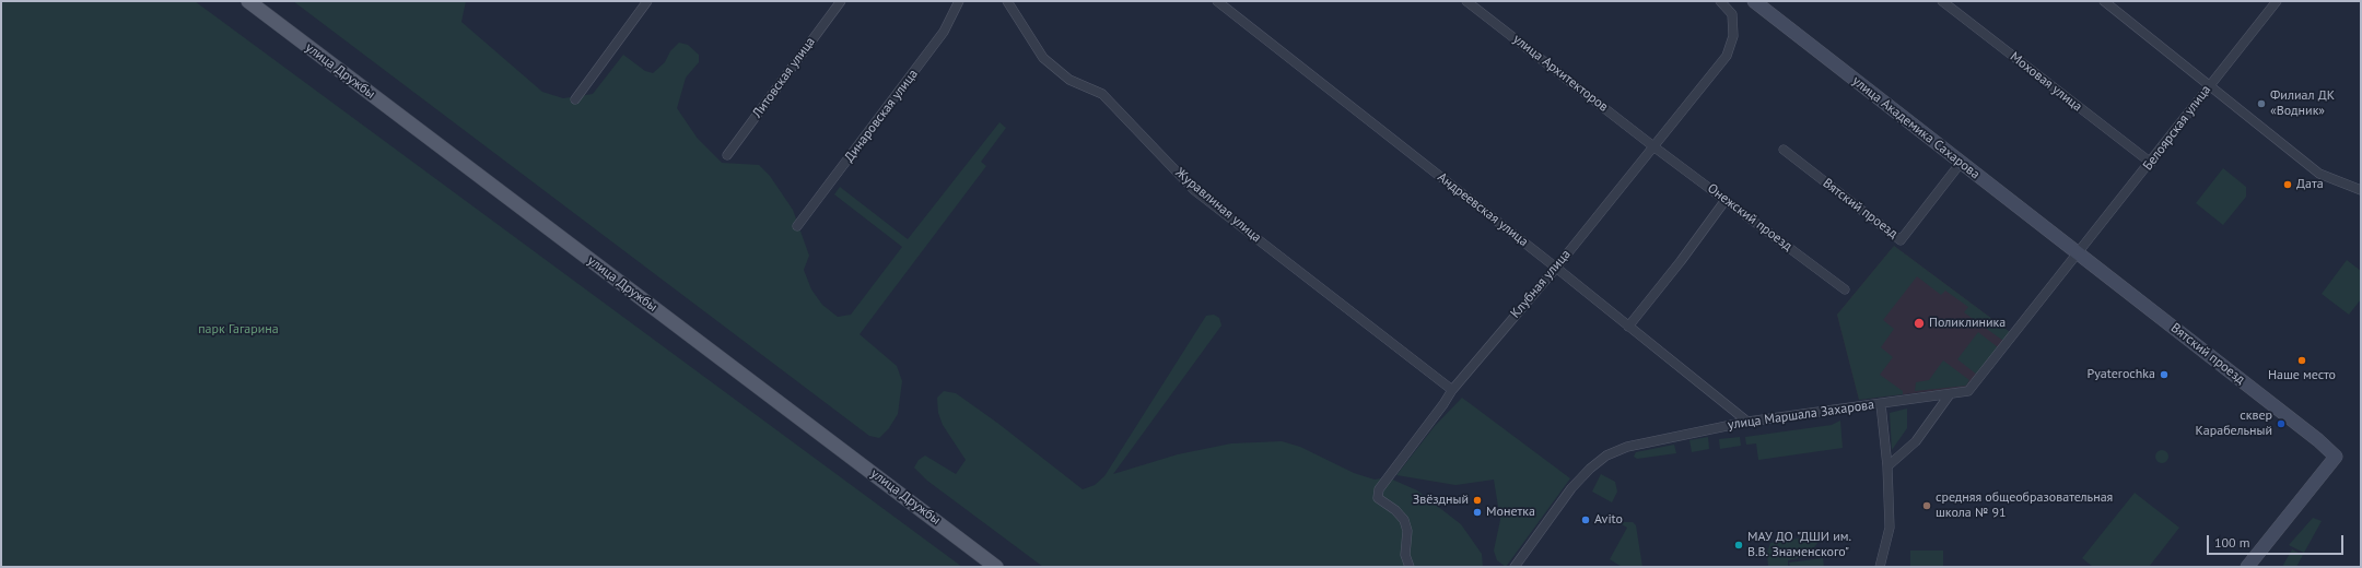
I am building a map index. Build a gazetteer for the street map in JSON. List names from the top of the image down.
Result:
{
  "streets": {
    "main road": ["улица Дружбы"],
    "street": [
      "улица Архитекторов",
      "Литовская улица",
      "Моховая улица",
      "Динаровская улица",
      "улица Академика Сахарова",
      "Белоярская улица",
      "Журавлиная улица",
      "Вятский проезд",
      "Андреевская улица",
      "Онежский проезд",
      "Клубная улица",
      "улица Маршала Захарова"
    ]
  },
  "crossings": [
    ["улица Архитекторов", "Онежский проезд"],
    ["улица Архитекторов", "Клубная улица"],
    ["Моховая улица", "Белоярская улица"],
    ["улица Академика Сахарова", "Белоярская улица"],
    ["улица Академика Сахарова", "Вятский проезд"],
    ["улица Академика Сахарова", "улица Маршала Захарова"],
    ["Белоярская улица", "Вятский проезд"],
    ["Белоярская улица", "улица Маршала Захарова"],
    ["Журавлиная улица", "Клубная улица"],
    ["Вятский проезд", "улица Маршала Захарова"],
    ["Андреевская улица", "Клубная улица"],
    ["Андреевская улица", "улица Маршала Захарова"],
    ["Онежский проезд", "Клубная улица"]
  ],
  "parks": ["парк Гагарина"],
  "places": [
    "Филиал ДК «Водник»",
    "Дата",
    "Поликлиника",
    "Наше место",
    "Pyaterochka",
    "сквер Карабельный",
    "Звёздный",
    "средняя общеобразовательная школа № 91",
    "Монетка",
    "Avito",
    "МАУ ДО \"ДШИ им. В.В. Знаменского\""
  ],
  "scale_bar": "100 m"
}
